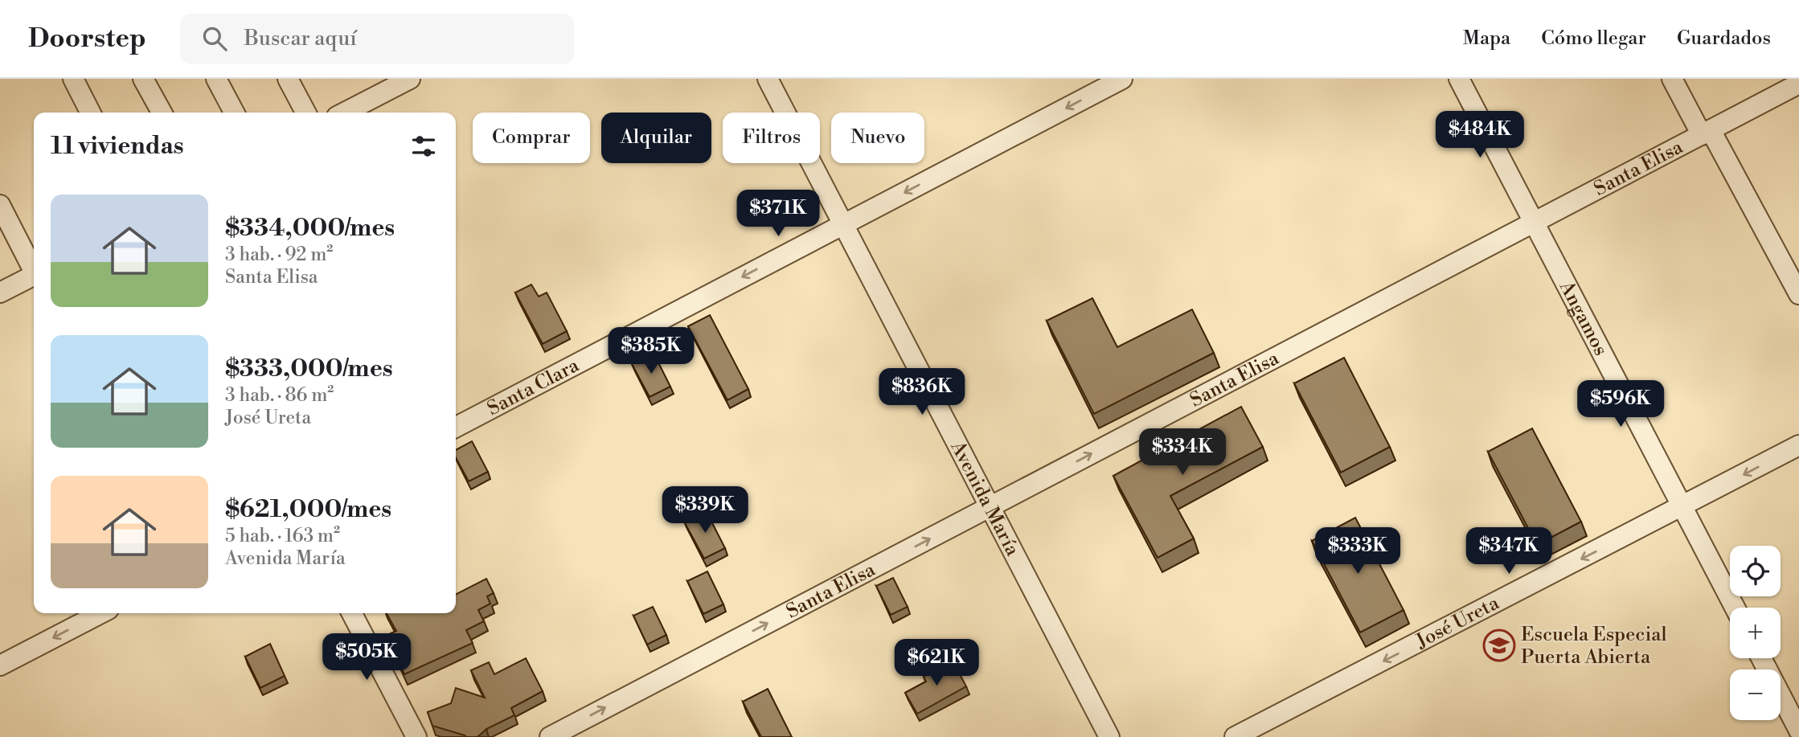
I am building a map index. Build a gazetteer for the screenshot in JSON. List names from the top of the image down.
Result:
{
  "streets": {
    "street": [
      "Santa Elisa",
      "Angamos",
      "Santa Clara",
      "Avenida María",
      "José Ureta"
    ]
  },
  "crossings": [
    ["Santa Elisa", "Angamos"],
    ["Santa Elisa", "Avenida María"],
    ["Angamos", "José Ureta"],
    ["Santa Clara", "Avenida María"]
  ],
  "one_way": ["Santa Elisa", "Santa Clara", "José Ureta"],
  "places": {
    "school or university": ["Escuela Especial Puerta Abierta"]
  },
  "page": {
    "header": "Doorstep",
    "search": "Buscar aquí",
    "nav": ["Mapa", "Cómo llegar", "Guardados"],
    "price": [
      "$484K",
      "$371K",
      "$385K",
      "$836K",
      "$596K",
      "$334K",
      "$339K",
      "$333K",
      "$347K",
      "$505K",
      "$621K"
    ],
    "chip": [
      "Comprar",
      "Alquilar",
      "Filtros",
      "Nuevo"
    ],
    "heading": "11 viviendas",
    "list": [
      {
        "name": "$334,000/mes",
        "note": "3 hab. · 92 m² · Santa Elisa"
      },
      {
        "name": "$333,000/mes",
        "note": "3 hab. · 86 m² · José Ureta"
      },
      {
        "name": "$621,000/mes",
        "note": "5 hab. · 163 m² · Avenida María"
      }
    ],
    "map_buttons": ["+", "−"]
  }
}
